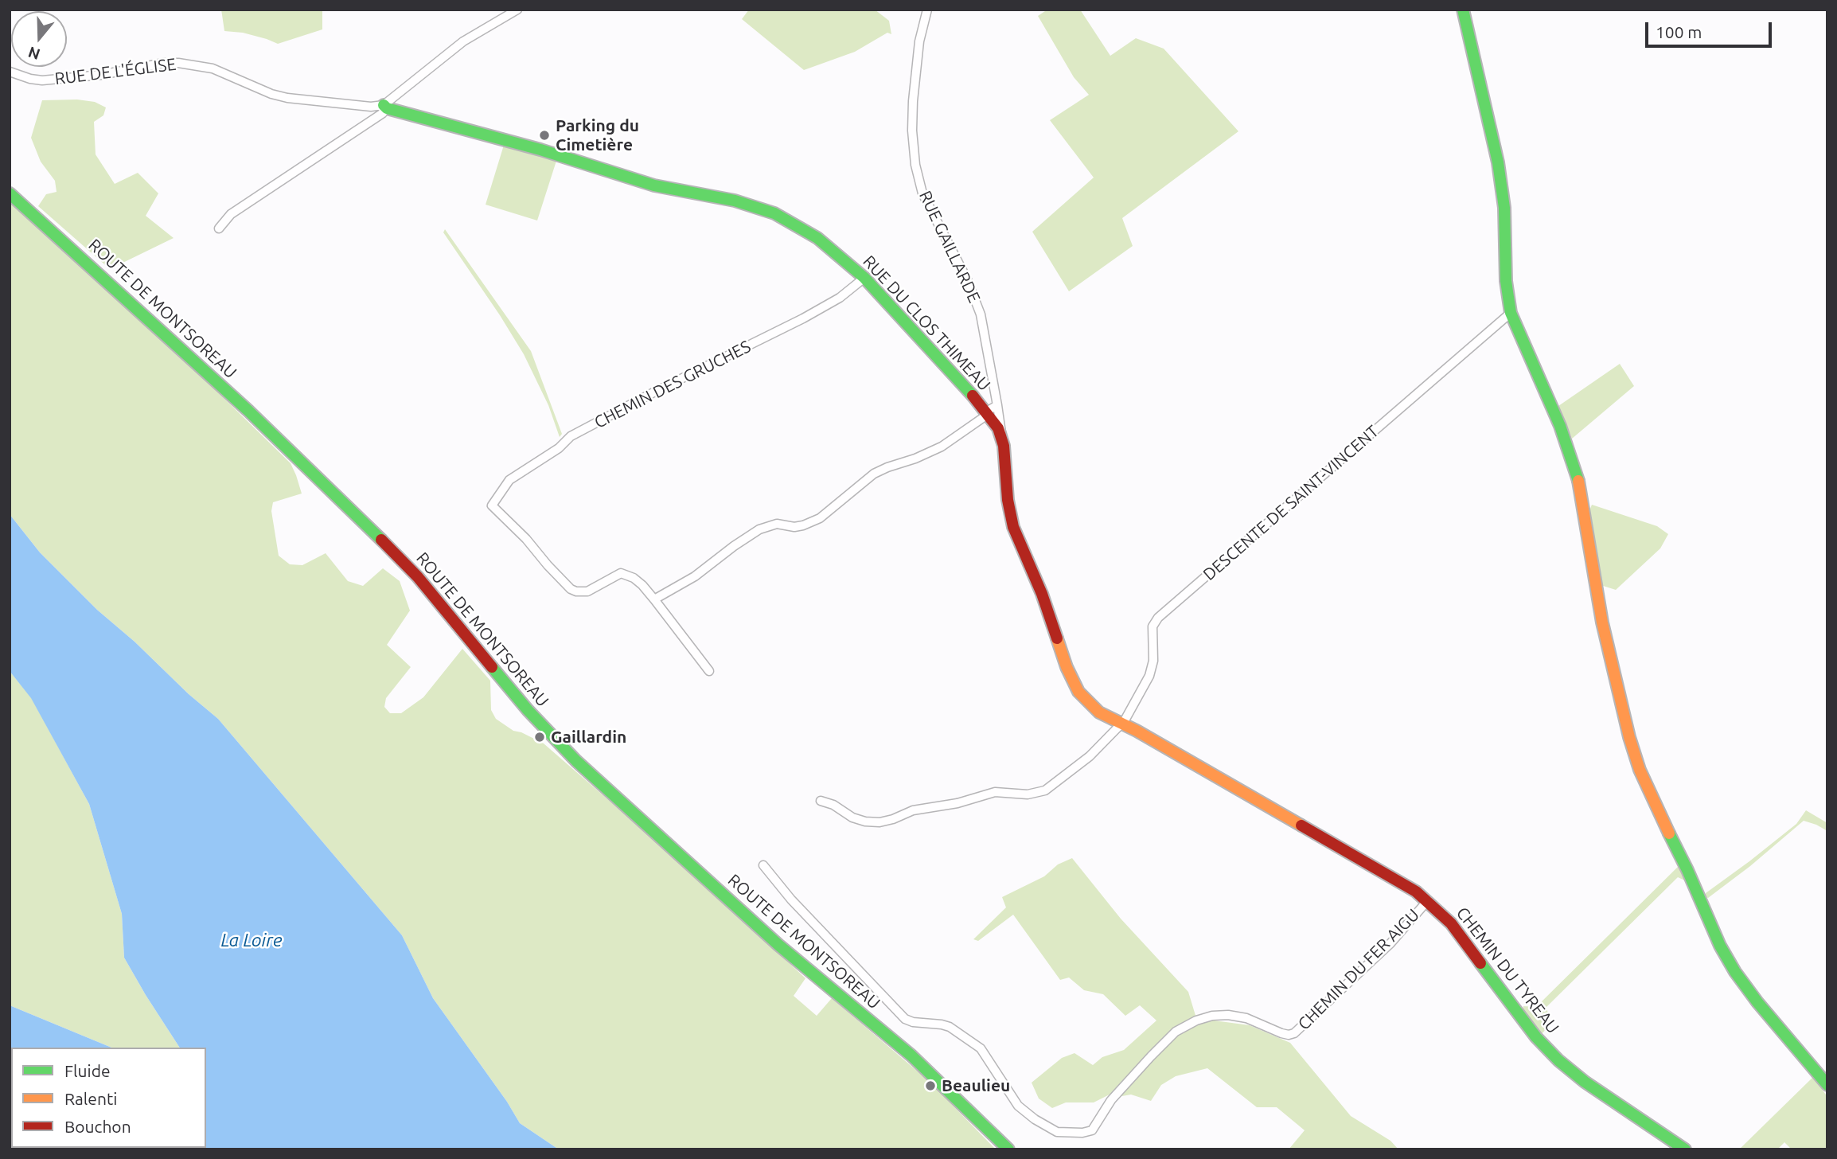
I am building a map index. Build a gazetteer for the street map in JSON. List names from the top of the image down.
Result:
{
  "streets": {
    "street": [
      "RUE DE L'ÉGLISE",
      "RUE GAILLARDE",
      "ROUTE DE MONTSOREAU",
      "RUE DU CLOS THIMEAU",
      "CHEMIN DES GRUCHES",
      "DESCENTE DE SAINT-VINCENT",
      "CHEMIN DU FER AIGU",
      "CHEMIN DU TYREAU"
    ]
  },
  "crossings": [
    ["RUE DE L'ÉGLISE", "RUE DU CLOS THIMEAU"],
    ["RUE GAILLARDE", "RUE DU CLOS THIMEAU"],
    ["RUE DU CLOS THIMEAU", "CHEMIN DES GRUCHES"],
    ["RUE DU CLOS THIMEAU", "DESCENTE DE SAINT-VINCENT"],
    ["RUE DU CLOS THIMEAU", "CHEMIN DU TYREAU"],
    ["DESCENTE DE SAINT-VINCENT", "CHEMIN DU TYREAU"],
    ["CHEMIN DU FER AIGU", "CHEMIN DU TYREAU"]
  ],
  "water": ["La Loire"],
  "places": ["Parking du Cimetière", "Gaillardin", "Beaulieu"],
  "legend": ["Fluide", "Ralenti", "Bouchon"],
  "scale_bar": "100 m",
  "north": "bottom"
}
